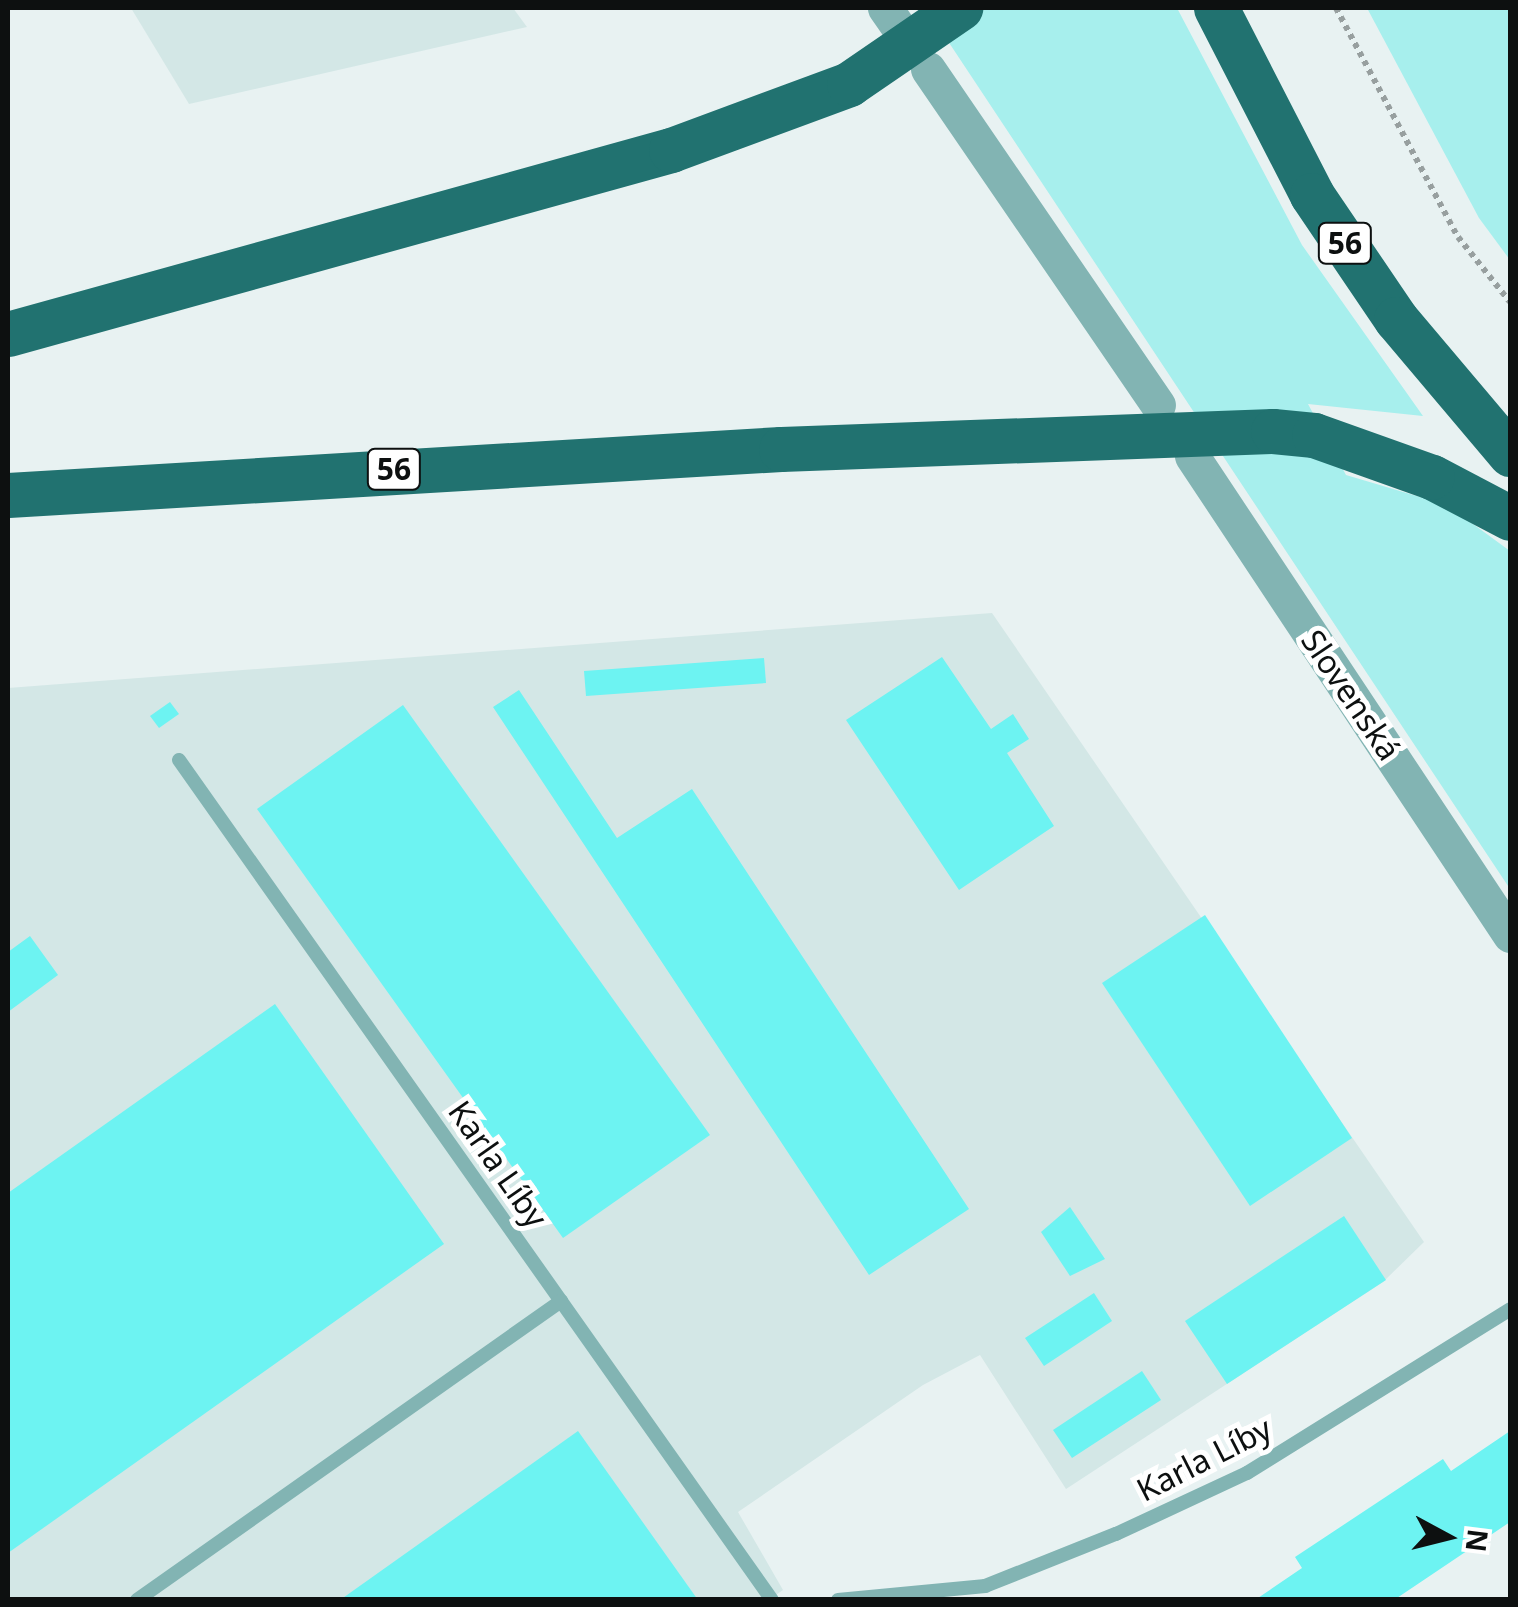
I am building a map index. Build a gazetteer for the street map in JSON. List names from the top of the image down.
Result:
{
  "streets": {
    "highway": ["56"],
    "street": ["Slovenská"],
    "lane": ["Karla Líby"]
  },
  "north": "right"
}
